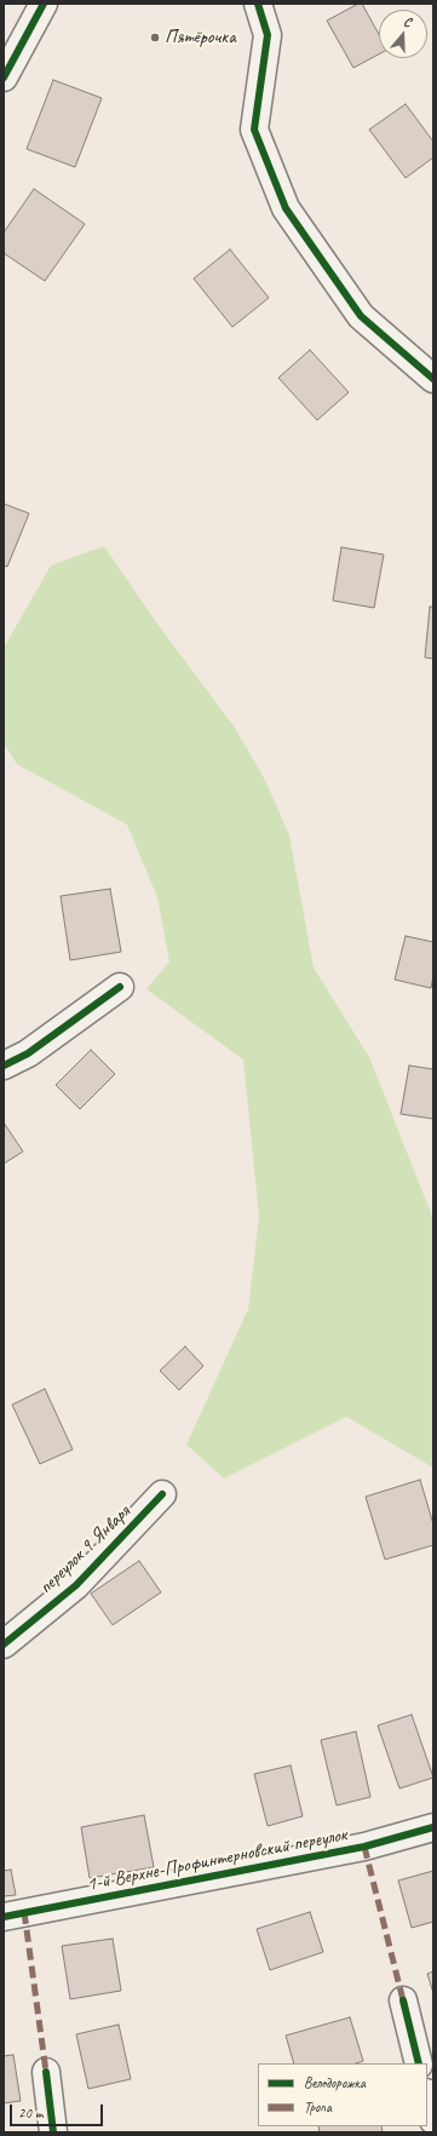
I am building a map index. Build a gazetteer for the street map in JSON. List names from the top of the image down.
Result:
{
  "streets": {
    "street": ["переулок 9 Января", "1-й Верхне-Профинтерновский переулок"]
  },
  "places": ["Пятёрочка"],
  "legend": ["Велодорожка", "Тропа"],
  "scale_bar": "20 m",
  "north": "top"
}
